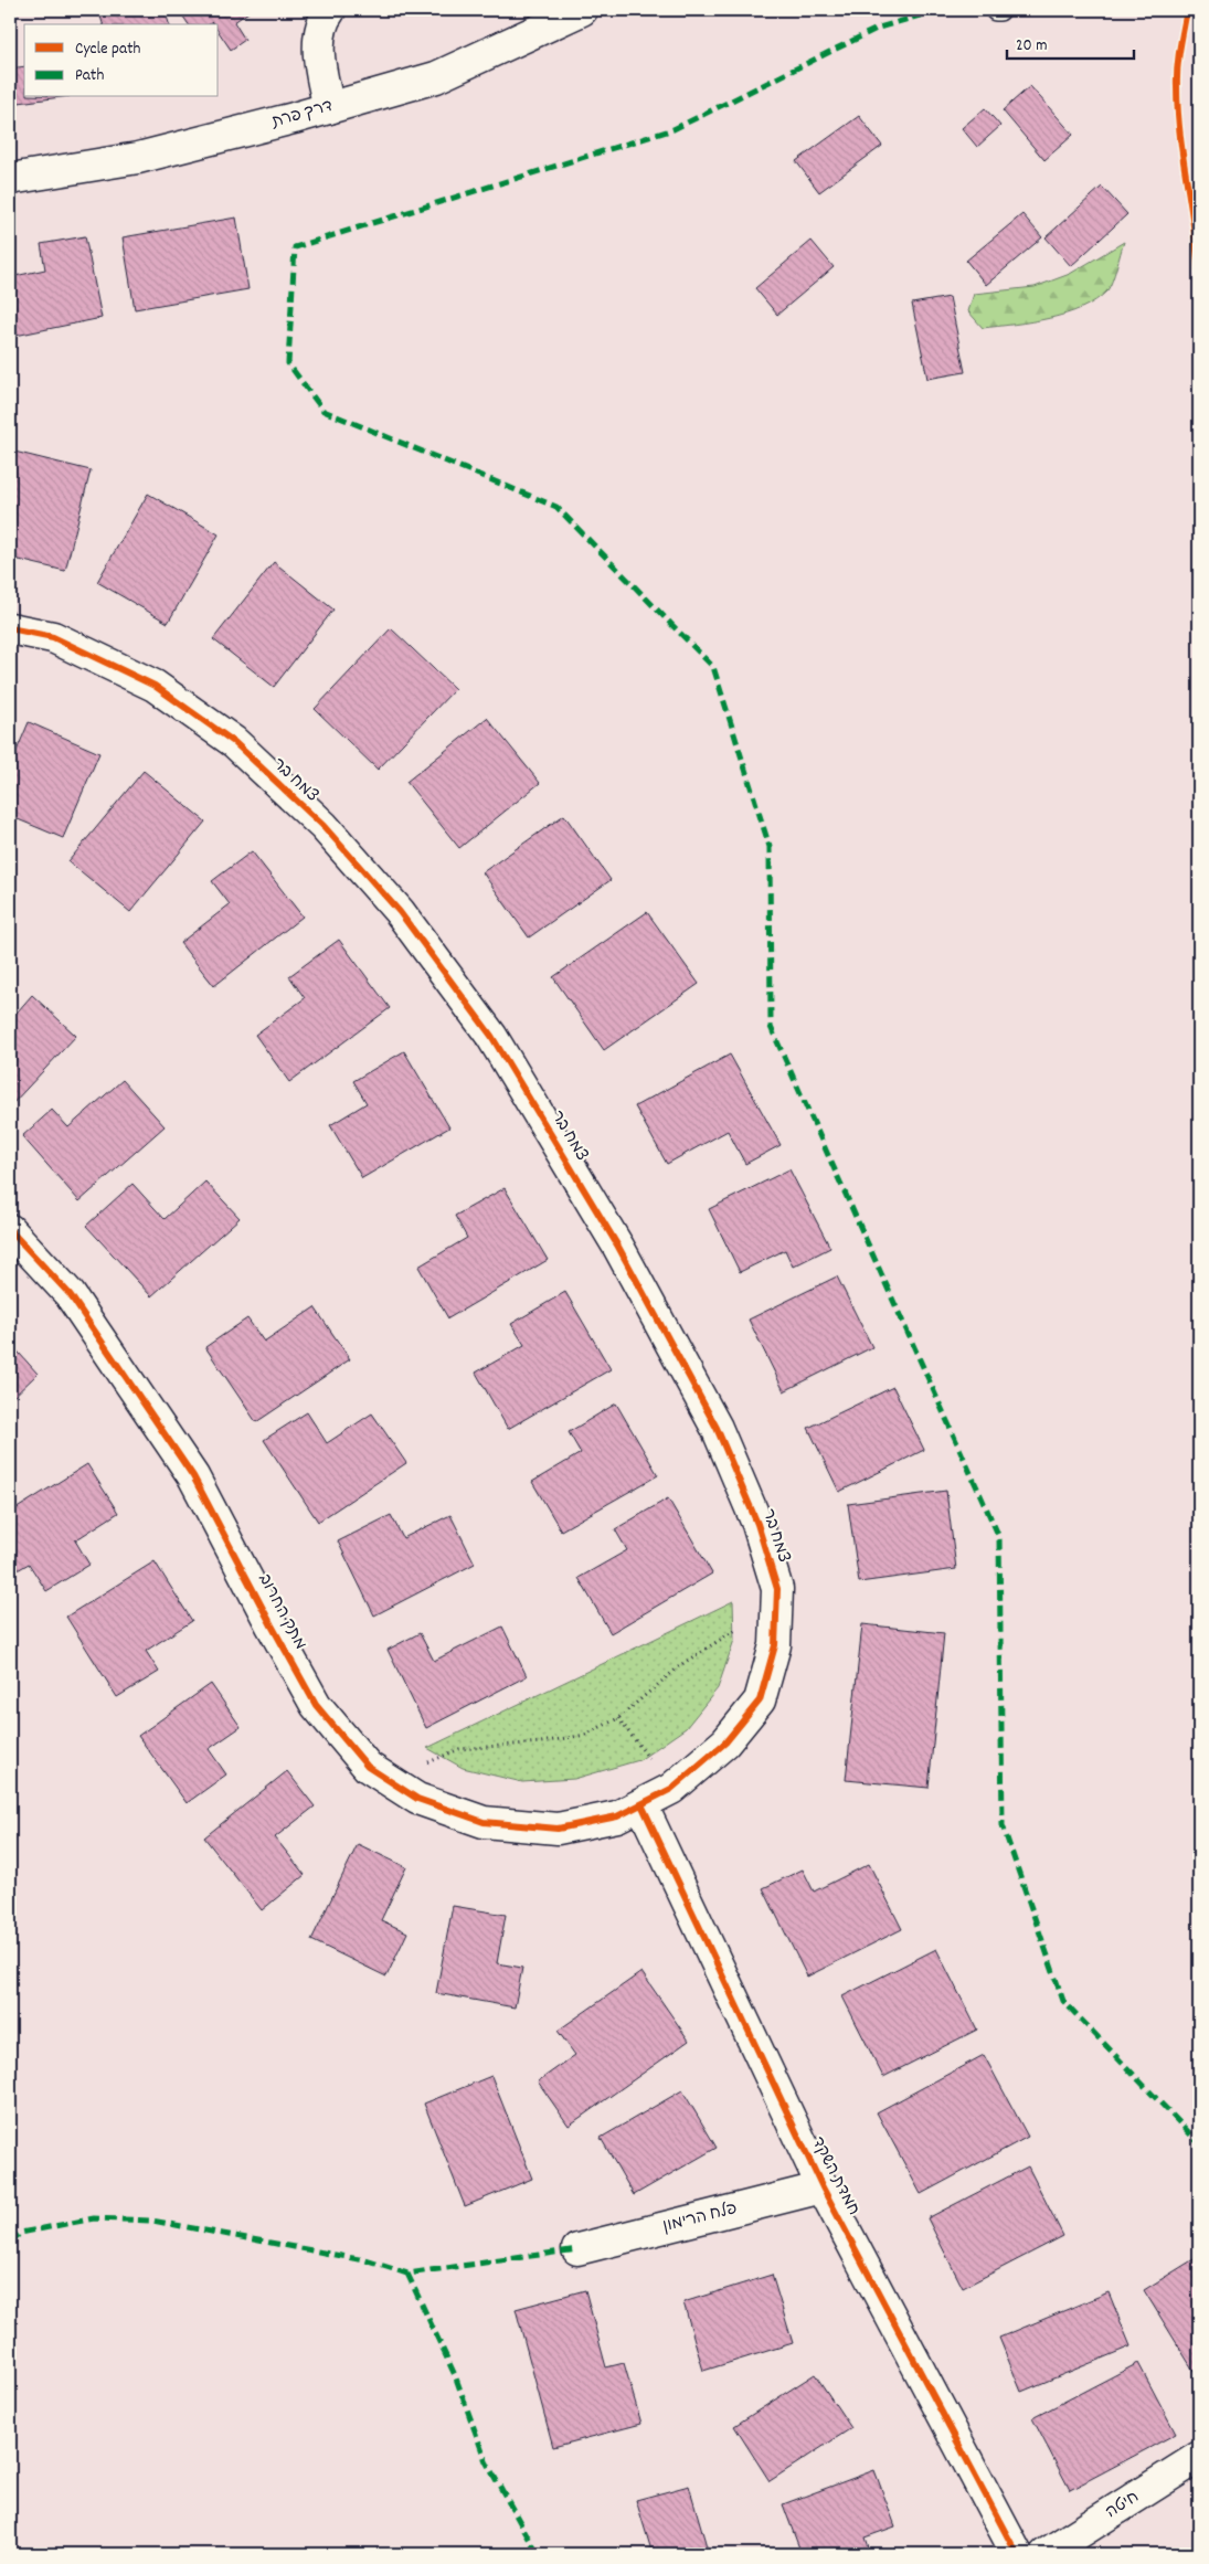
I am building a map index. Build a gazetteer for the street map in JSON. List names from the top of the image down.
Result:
{
  "streets": {
    "street": [
      "דרך פרת",
      "צמח בר",
      "מתק החרוב",
      "חמדת השקד",
      "פלח הרימון",
      "חיטה"
    ]
  },
  "crossings": [
    ["צמח בר", "מתק החרוב"],
    ["צמח בר", "חמדת השקד"],
    ["מתק החרוב", "חמדת השקד"],
    ["חמדת השקד", "פלח הרימון"]
  ],
  "legend": ["Cycle path", "Path"],
  "scale_bar": "20 m"
}
